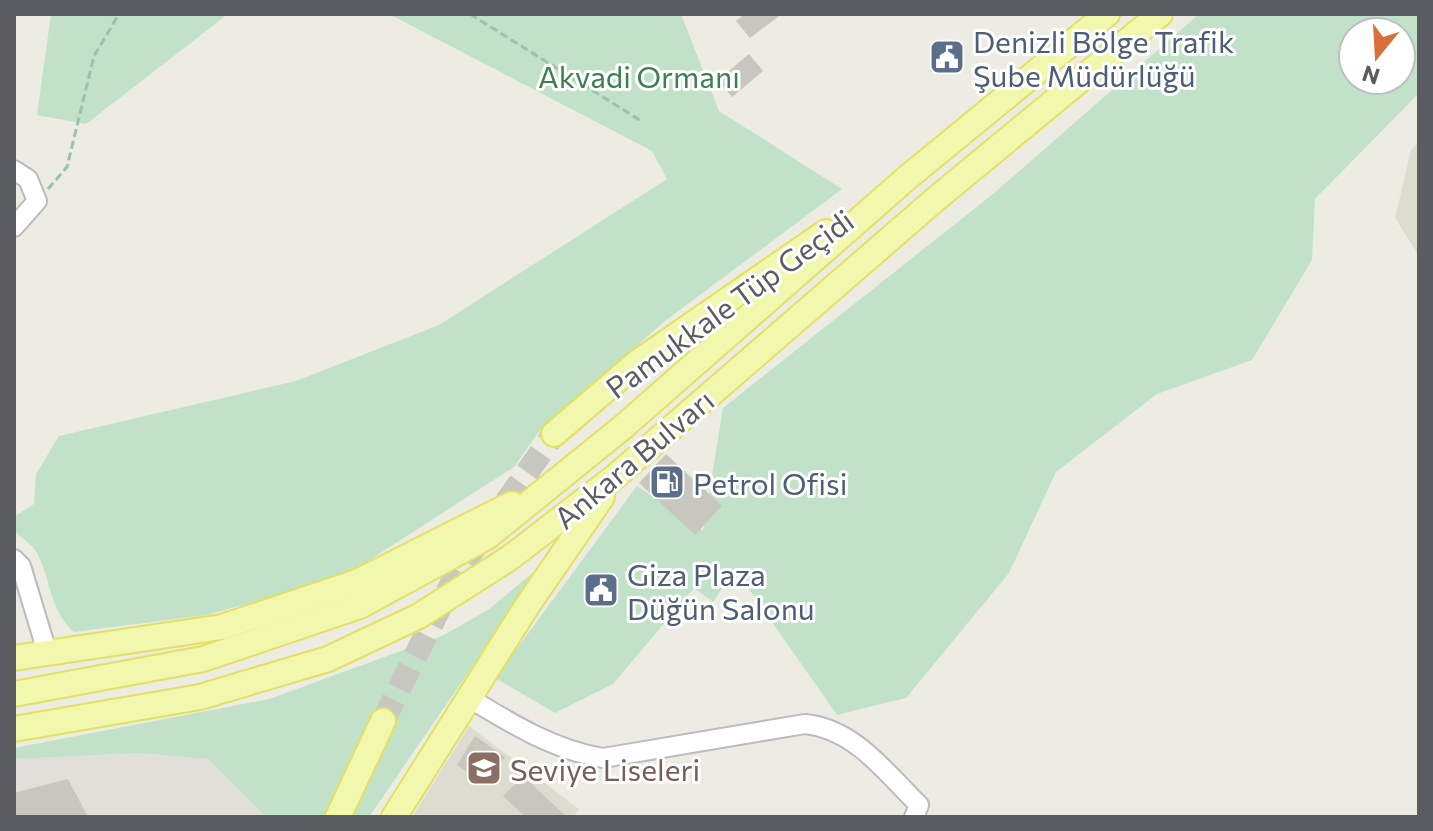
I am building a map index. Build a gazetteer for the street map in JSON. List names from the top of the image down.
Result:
{
  "streets": {
    "main road": ["Pamukkale Tüp Geçidi", "Ankara Bulvarı"]
  },
  "crossings": [
    ["Pamukkale Tüp Geçidi", "Ankara Bulvarı"]
  ],
  "parks": ["Akvadi Ormanı"],
  "places": {
    "public building": ["Denizli Bölge Trafik Şube Müdürlüğü", "Giza Plaza Düğün Salonu"],
    "fuel station": ["Petrol Ofisi"],
    "school or university": ["Seviye Liseleri"]
  },
  "north": "bottom"
}
